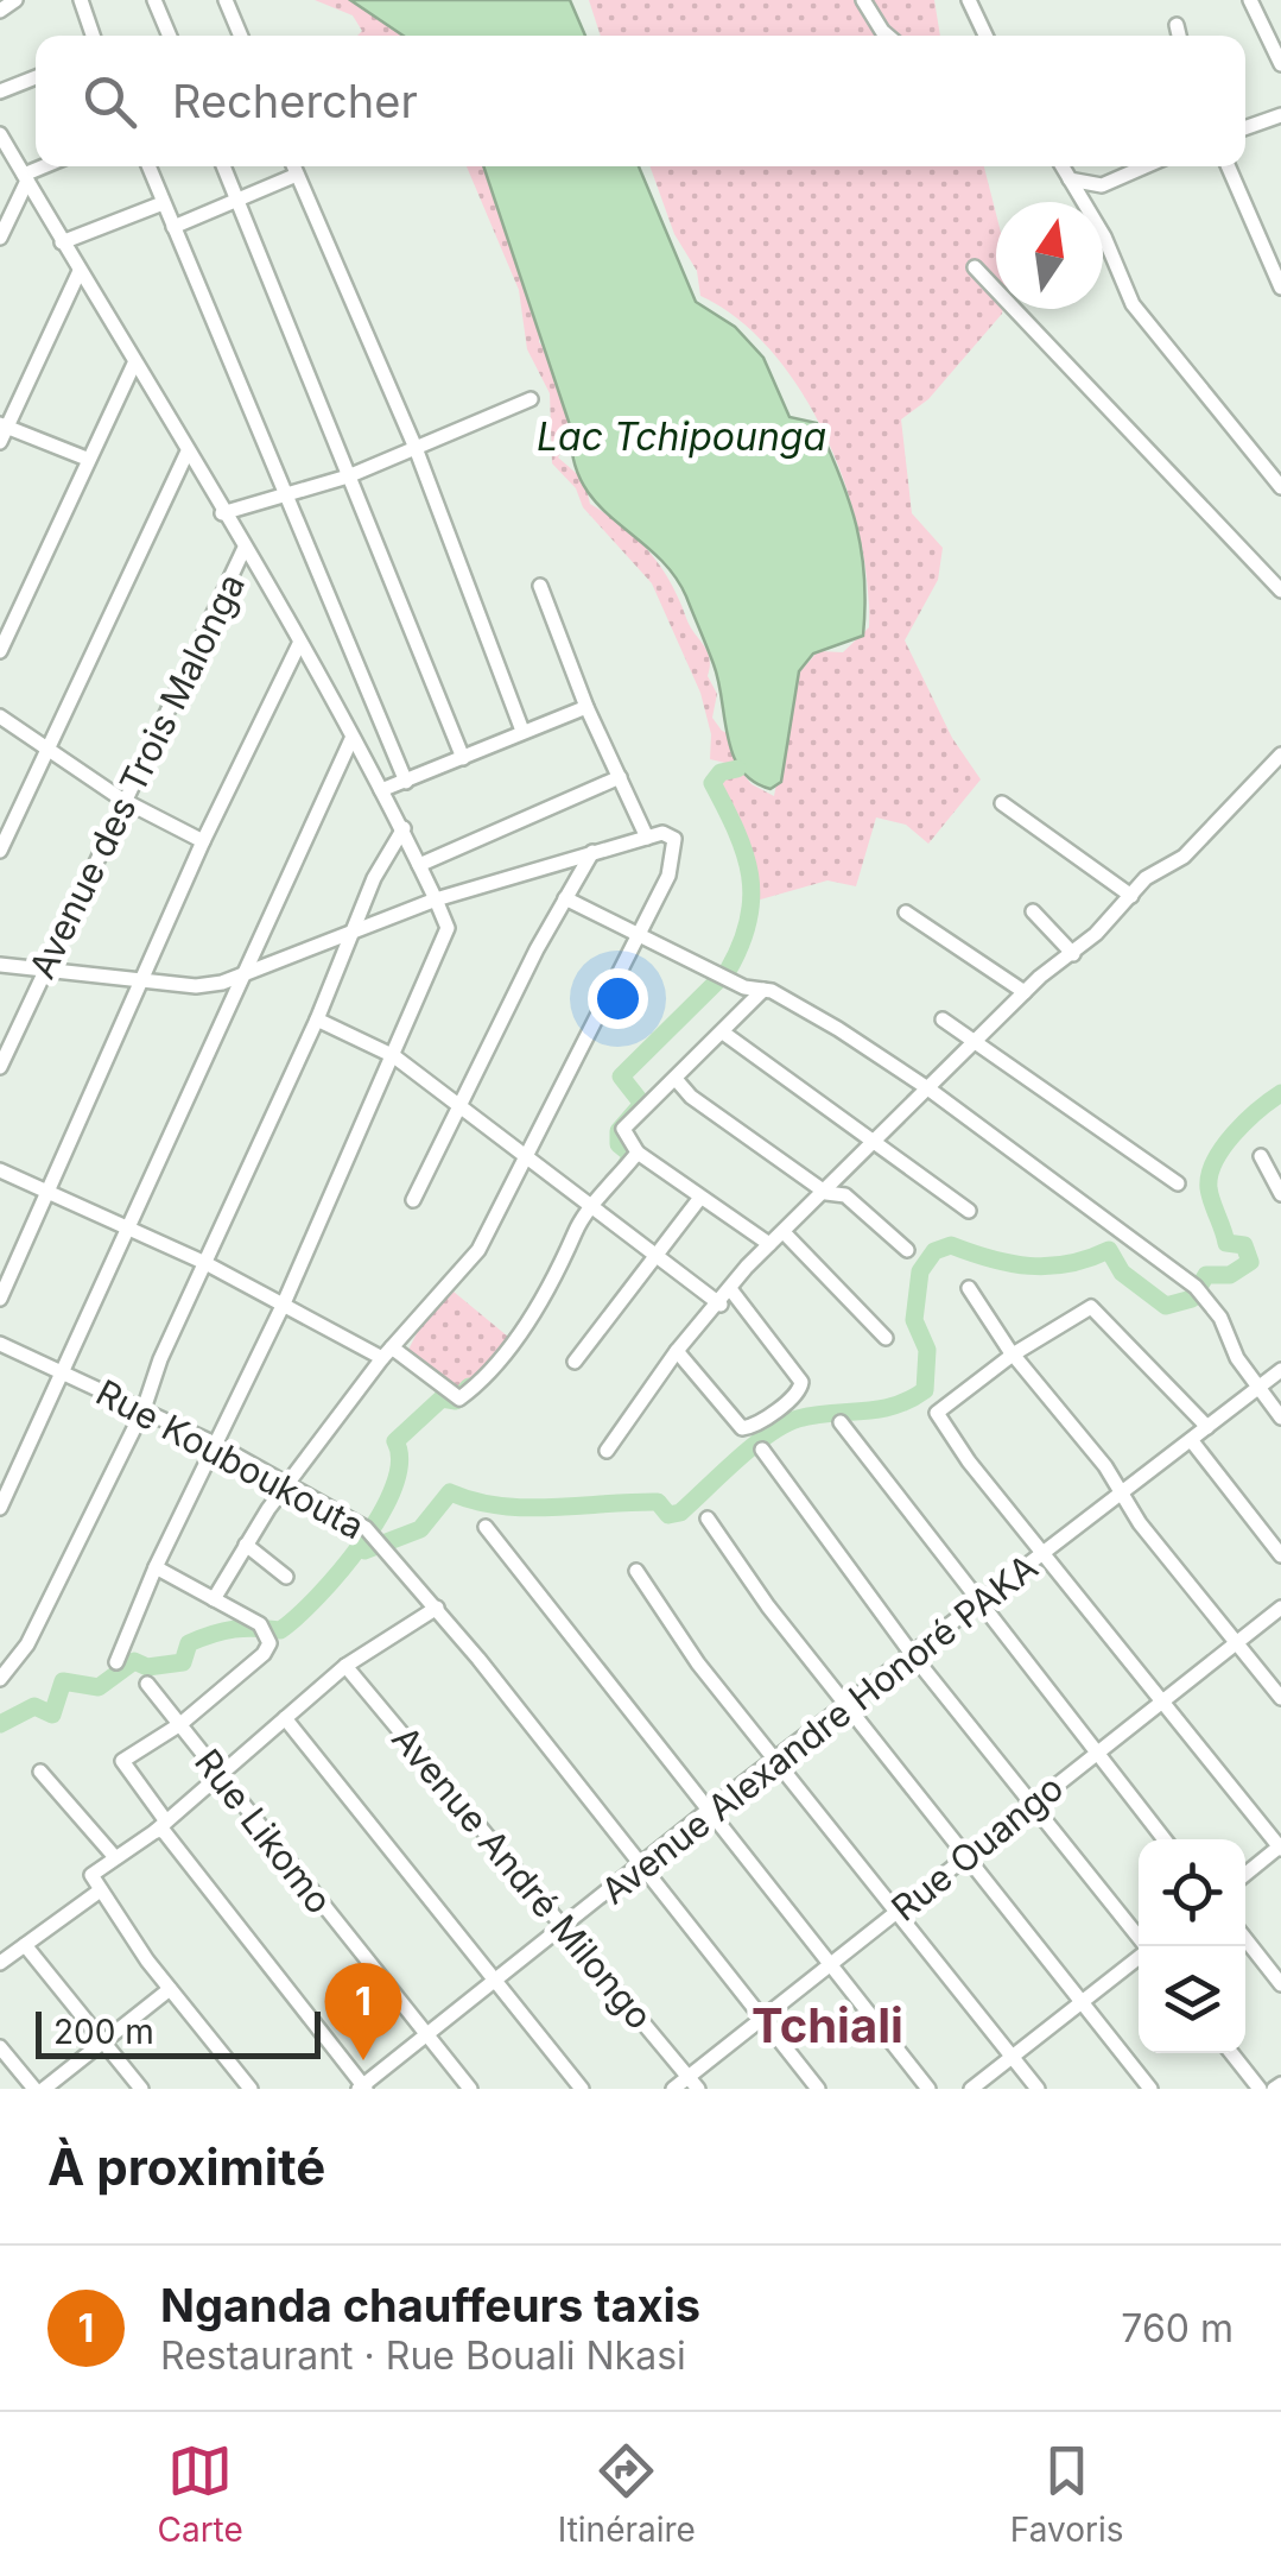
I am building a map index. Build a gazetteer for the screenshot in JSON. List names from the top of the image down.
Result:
{
  "streets": {
    "street": [
      "Avenue des Trois Malonga",
      "Rue Kouboukouta",
      "Avenue Alexandre Honoré PAKA",
      "Rue Likomo",
      "Rue Ouango",
      "Avenue André Milongo"
    ]
  },
  "crossings": [
    ["Rue Kouboukouta", "Avenue Alexandre Honoré PAKA"],
    ["Rue Kouboukouta", "Rue Ouango"],
    ["Avenue Alexandre Honoré PAKA", "Rue Likomo"],
    ["Avenue Alexandre Honoré PAKA", "Avenue André Milongo"],
    ["Rue Ouango", "Avenue André Milongo"]
  ],
  "districts": ["Tchiali"],
  "water": ["Lac Tchipounga"],
  "scale_bar": "200 m",
  "north": "top",
  "page": {
    "search": "Rechercher",
    "pins": "1",
    "scale": "200 m",
    "heading": "À proximité",
    "list": [
      {
        "mark": "1",
        "name": "Nganda chauffeurs taxis",
        "note": "Restaurant · Rue Bouali Nkasi",
        "value": "760 m"
      }
    ],
    "nav": ["Carte", "Itinéraire", "Favoris"]
  }
}
